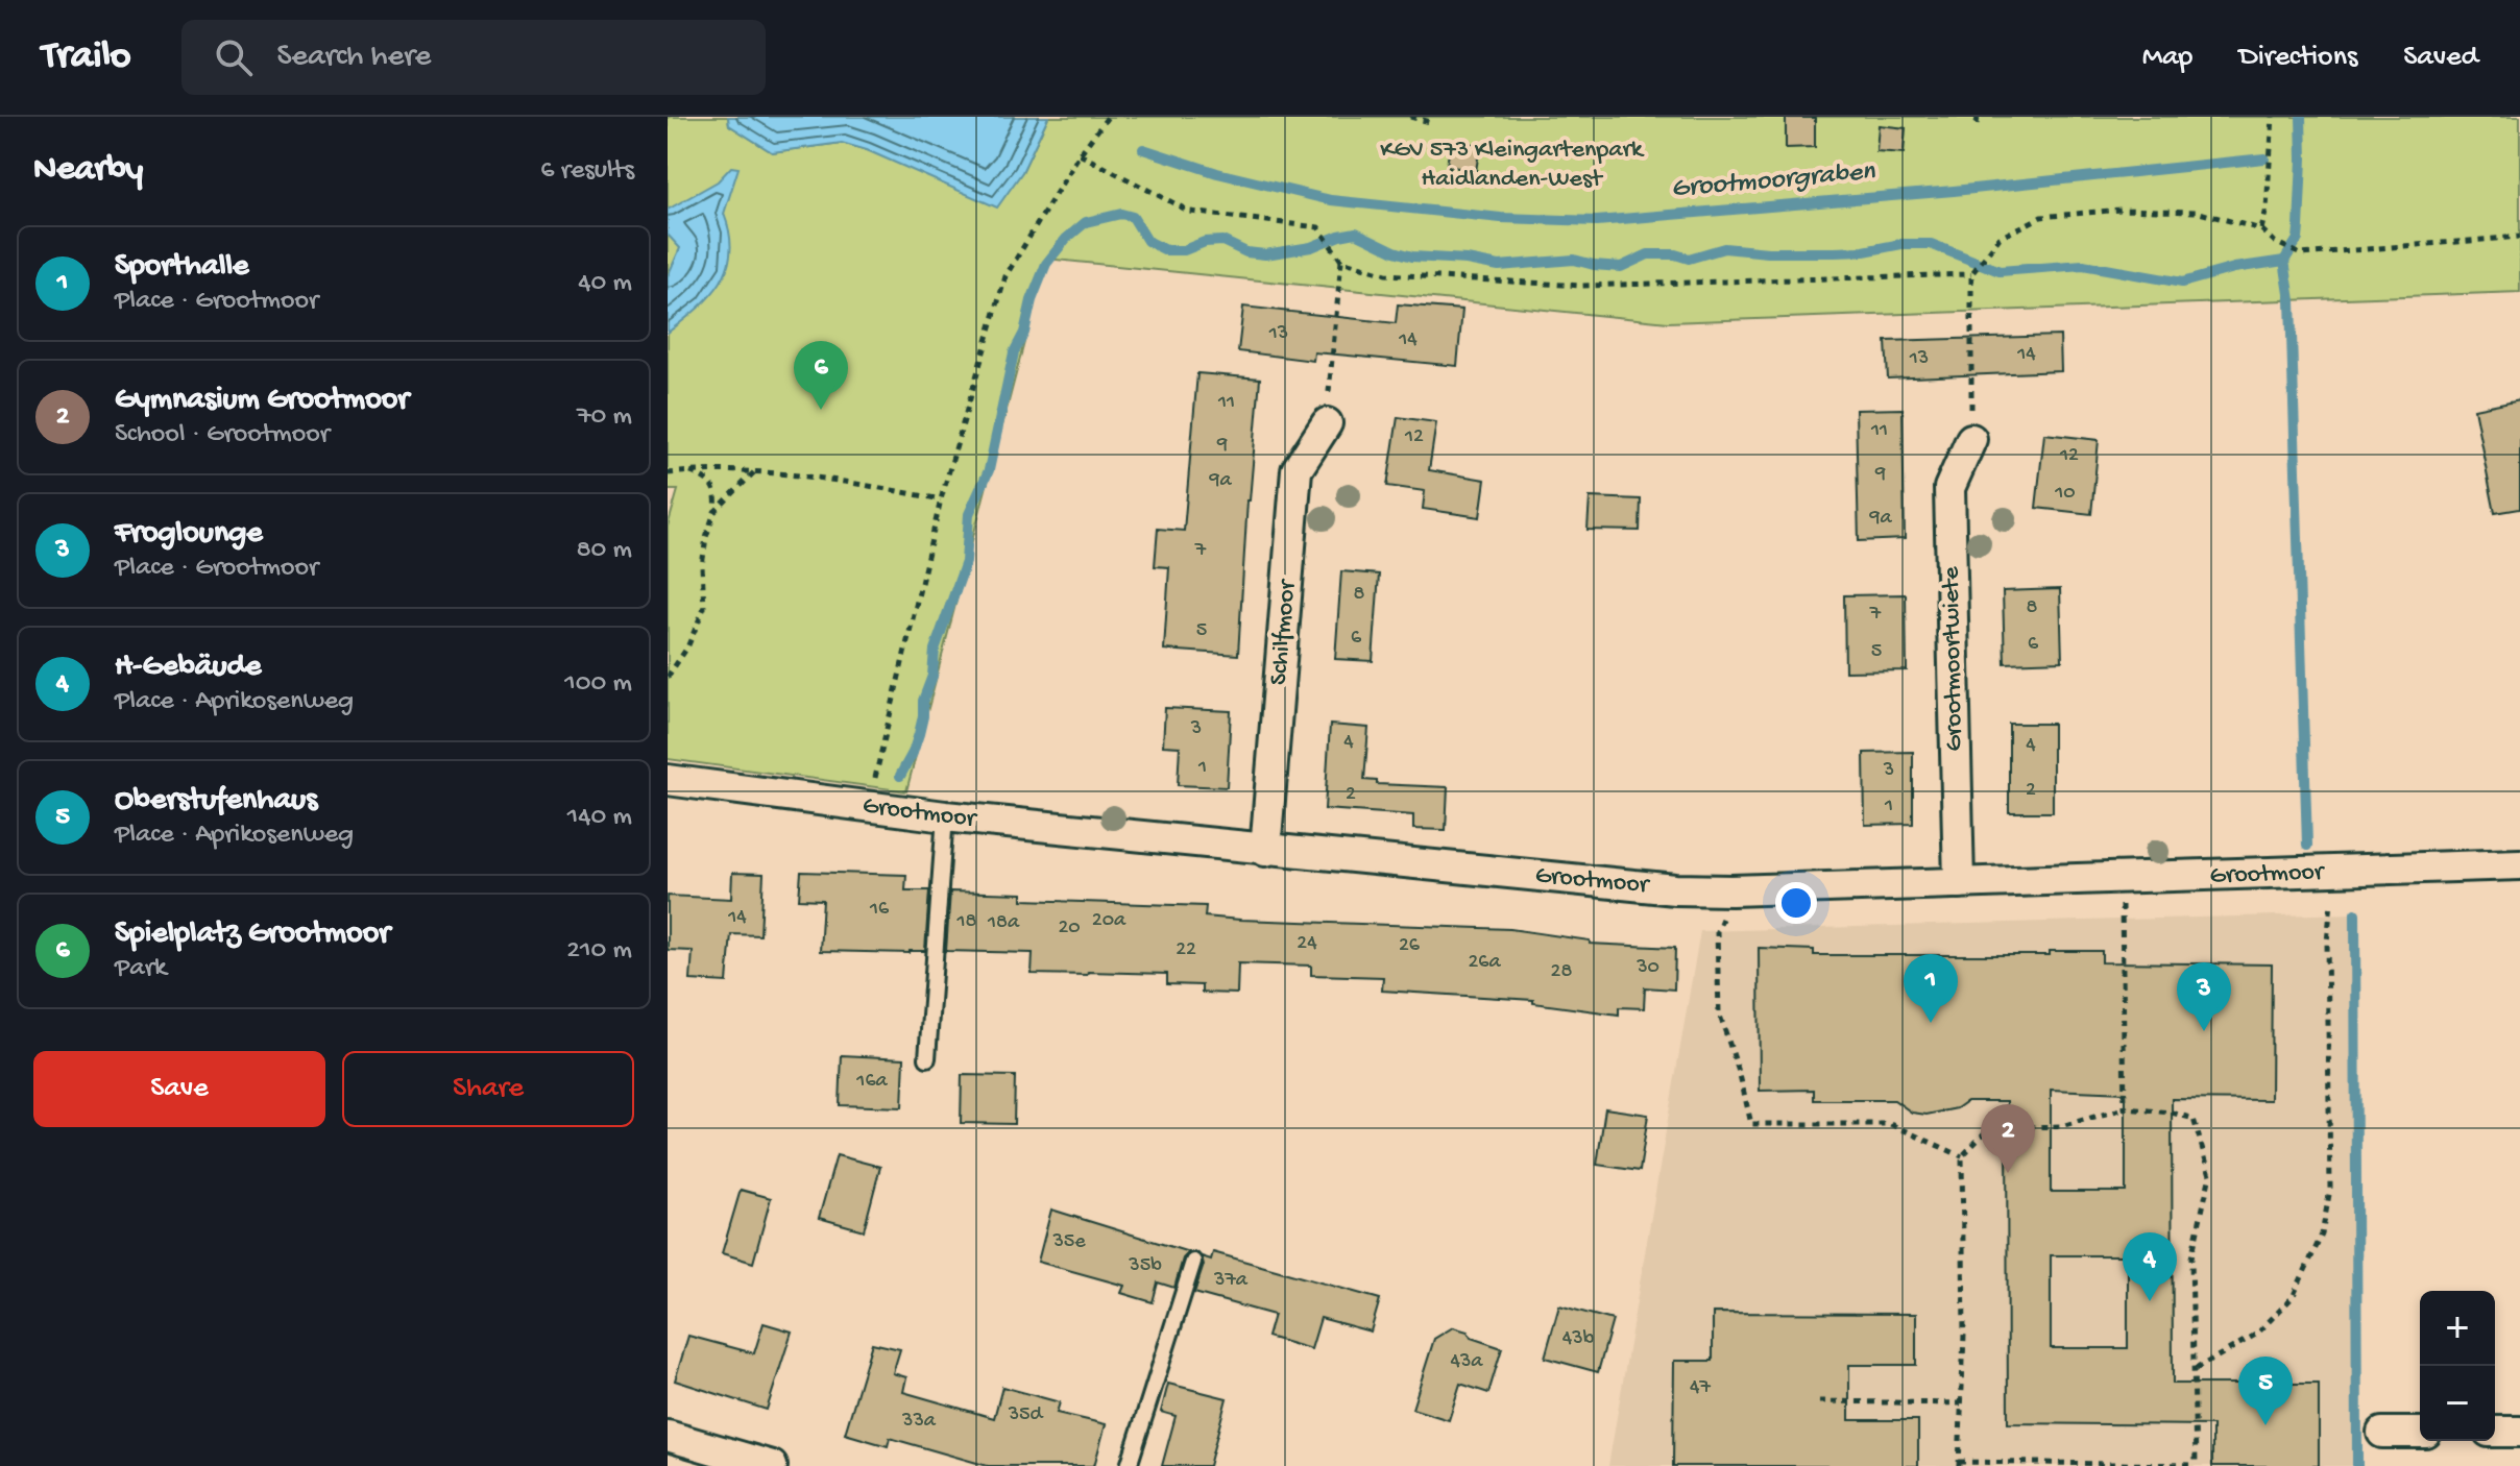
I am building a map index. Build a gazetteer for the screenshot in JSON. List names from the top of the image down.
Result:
{
  "streets": {
    "street": ["Schilfmoor", "Grootmoortwiete", "Grootmoor"]
  },
  "crossings": [
    ["Schilfmoor", "Grootmoor"],
    ["Grootmoortwiete", "Grootmoor"]
  ],
  "water": ["Grootmoorgraben"],
  "parks": ["KGV 573 Kleingartenpark Haidlanden-West"],
  "house_numbers": [
    "13",
    "14",
    "14",
    "13",
    "11",
    "11",
    "12",
    "9",
    "12",
    "9",
    "9a",
    "10",
    "9a",
    "7",
    "8",
    "8",
    "7",
    "5",
    "6",
    "6",
    "5",
    "3",
    "4",
    "4",
    "1",
    "3",
    "2",
    "2",
    "1",
    "16",
    "14",
    "20a",
    "18",
    "18a",
    "20",
    "24",
    "26",
    "22",
    "26a",
    "30",
    "28",
    "16a",
    "35e",
    "35b",
    "37a",
    "43b",
    "43a",
    "47",
    "35d",
    "33a"
  ],
  "page": {
    "header": "Trailo",
    "search": "Search here",
    "nav": ["Map", "Directions", "Saved"],
    "heading": ["Nearby", "6 results"],
    "list": [
      {
        "mark": "1",
        "name": "Sporthalle",
        "note": "Place · Grootmoor",
        "value": "40 m"
      },
      {
        "mark": "2",
        "name": "Gymnasium Grootmoor",
        "note": "School · Grootmoor",
        "value": "70 m"
      },
      {
        "mark": "3",
        "name": "Froglounge",
        "note": "Place · Grootmoor",
        "value": "80 m"
      },
      {
        "mark": "4",
        "name": "H-Gebäude",
        "note": "Place · Aprikosenweg",
        "value": "100 m"
      },
      {
        "mark": "5",
        "name": "Oberstufenhaus",
        "note": "Place · Aprikosenweg",
        "value": "140 m"
      },
      {
        "mark": "6",
        "name": "Spielplatz Grootmoor",
        "note": "Park",
        "value": "210 m"
      }
    ],
    "pins": [
      "6",
      "1",
      "3",
      "2",
      "4",
      "5"
    ],
    "buttons": ["Save", "Share"],
    "map_buttons": ["+", "−"]
  }
}
